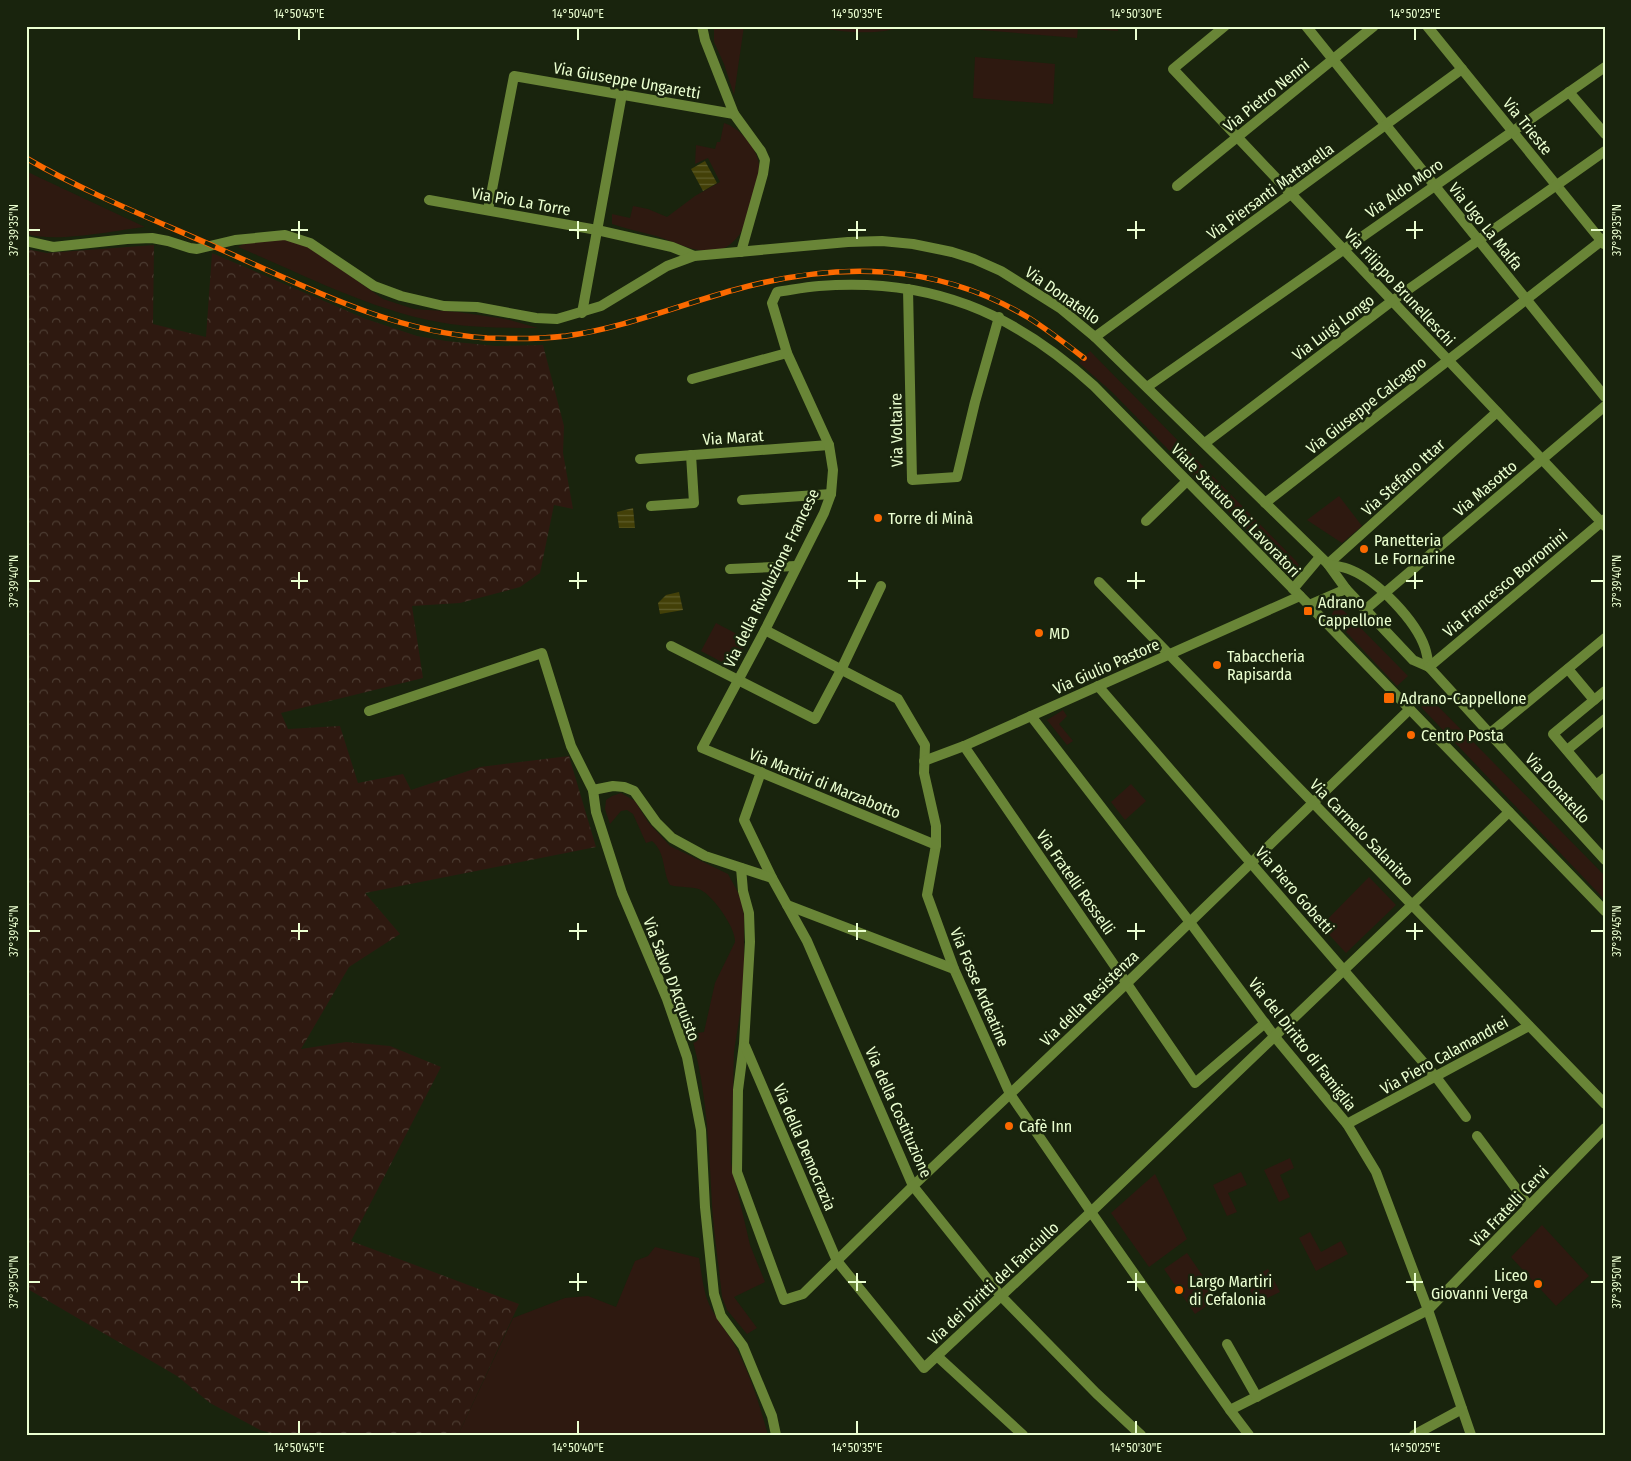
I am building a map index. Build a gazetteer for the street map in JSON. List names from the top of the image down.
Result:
{
  "streets": {
    "street": [
      "Via Giuseppe Ungaretti",
      "Via Pietro Nenni",
      "Via Trieste",
      "Via Aldo Moro",
      "Via Piersanti Mattarella",
      "Via Pio La Torre",
      "Via Ugo La Malfa",
      "Via Filippo Brunelleschi",
      "Via Donatello",
      "Via Luigi Longo",
      "Via Giuseppe Calcagno",
      "Via Voltaire",
      "Via Marat",
      "Via Stefano Ittar",
      "Via Masotto",
      "Viale Statuto dei Lavoratori",
      "Via della Rivoluzione Francese",
      "Via Francesco Borromini",
      "Via Giulio Pastore",
      "Via Martiri di Marzabotto",
      "Via Carmelo Salanitro",
      "Via Fratelli Rosselli",
      "Via Piero Gobetti",
      "Via Salvo D'Acquisto",
      "Via Fosse Ardeatine",
      "Via della Resistenza",
      "Via del Diritto di Famiglia",
      "Via Piero Calamandrei",
      "Via della Costituzione",
      "Via della Democrazia",
      "Via Fratelli Cervi",
      "Via dei Diritti del Fanciullo"
    ]
  },
  "crossings": [
    ["Via Giuseppe Ungaretti", "Via Pio La Torre"],
    ["Via Pietro Nenni", "Via Ugo La Malfa"],
    ["Via Pietro Nenni", "Via Filippo Brunelleschi"],
    ["Via Trieste", "Via Aldo Moro"],
    ["Via Trieste", "Via Piersanti Mattarella"],
    ["Via Trieste", "Via Luigi Longo"],
    ["Via Trieste", "Via Giuseppe Calcagno"],
    ["Via Aldo Moro", "Via Ugo La Malfa"],
    ["Via Aldo Moro", "Via Filippo Brunelleschi"],
    ["Via Aldo Moro", "Via Donatello"],
    ["Via Piersanti Mattarella", "Via Ugo La Malfa"],
    ["Via Piersanti Mattarella", "Via Filippo Brunelleschi"],
    ["Via Piersanti Mattarella", "Via Donatello"],
    ["Via Pio La Torre", "Via Donatello"],
    ["Via Ugo La Malfa", "Via Luigi Longo"],
    ["Via Ugo La Malfa", "Via Giuseppe Calcagno"],
    ["Via Filippo Brunelleschi", "Via Luigi Longo"],
    ["Via Filippo Brunelleschi", "Via Giuseppe Calcagno"],
    ["Via Filippo Brunelleschi", "Via Stefano Ittar"],
    ["Via Filippo Brunelleschi", "Via Masotto"],
    ["Via Filippo Brunelleschi", "Via Francesco Borromini"],
    ["Via Donatello", "Via Luigi Longo"],
    ["Via Donatello", "Via Giuseppe Calcagno"],
    ["Via Donatello", "Via Stefano Ittar"],
    ["Via Donatello", "Via Francesco Borromini"],
    ["Via Voltaire", "Viale Statuto dei Lavoratori"],
    ["Via Marat", "Via della Rivoluzione Francese"],
    ["Viale Statuto dei Lavoratori", "Via della Rivoluzione Francese"],
    ["Viale Statuto dei Lavoratori", "Via Giulio Pastore"],
    ["Viale Statuto dei Lavoratori", "Via della Resistenza"],
    ["Via della Rivoluzione Francese", "Via Martiri di Marzabotto"],
    ["Via della Rivoluzione Francese", "Via Fosse Ardeatine"],
    ["Via Giulio Pastore", "Via Carmelo Salanitro"],
    ["Via Giulio Pastore", "Via Fratelli Rosselli"],
    ["Via Giulio Pastore", "Via Piero Gobetti"],
    ["Via Giulio Pastore", "Via Fosse Ardeatine"],
    ["Via Giulio Pastore", "Via del Diritto di Famiglia"],
    ["Via Martiri di Marzabotto", "Via Fosse Ardeatine"],
    ["Via Martiri di Marzabotto", "Via della Costituzione"],
    ["Via Carmelo Salanitro", "Via della Resistenza"],
    ["Via Carmelo Salanitro", "Via Piero Calamandrei"],
    ["Via Fratelli Rosselli", "Via della Resistenza"],
    ["Via Fratelli Rosselli", "Via del Diritto di Famiglia"],
    ["Via Piero Gobetti", "Via della Resistenza"],
    ["Via Piero Gobetti", "Via Piero Calamandrei"],
    ["Via Fosse Ardeatine", "Via della Resistenza"],
    ["Via Fosse Ardeatine", "Via Fratelli Cervi"],
    ["Via Fosse Ardeatine", "Via dei Diritti del Fanciullo"],
    ["Via della Resistenza", "Via del Diritto di Famiglia"],
    ["Via della Resistenza", "Via della Costituzione"],
    ["Via della Resistenza", "Via della Democrazia"],
    ["Via del Diritto di Famiglia", "Via Piero Calamandrei"],
    ["Via del Diritto di Famiglia", "Via Fratelli Cervi"],
    ["Via del Diritto di Famiglia", "Via dei Diritti del Fanciullo"],
    ["Via della Costituzione", "Via dei Diritti del Fanciullo"],
    ["Via della Democrazia", "Via dei Diritti del Fanciullo"]
  ],
  "places": {
    "other": [
      "Torre di Minà",
      "Panetteria Le Fornarine",
      "MD",
      "Tabaccheria Rapisarda",
      "Centro Posta",
      "Cafè Inn",
      "Liceo Giovanni Verga",
      "Largo Martiri di Cefalonia"
    ],
    "transit": ["Adrano Cappellone", "Adrano-Cappellone"]
  },
  "coordinates": [
    "14°50'45\"E",
    "14°50'40\"E",
    "14°50'35\"E",
    "14°50'30\"E",
    "14°50'25\"E",
    "37°39'35\"N",
    "37°39'40\"N",
    "37°39'45\"N",
    "37°39'50\"N"
  ]
}
